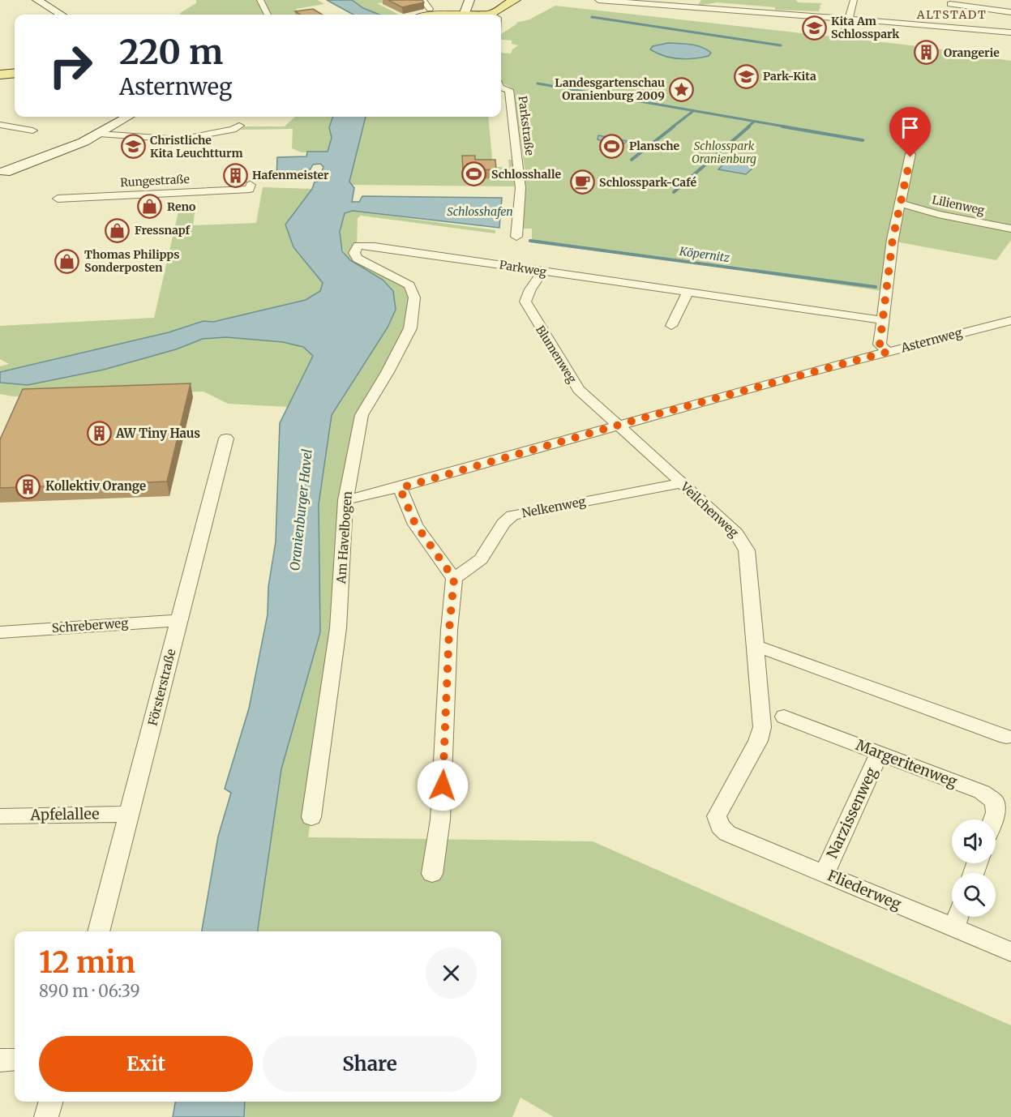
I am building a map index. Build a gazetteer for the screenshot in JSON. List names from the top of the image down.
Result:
{
  "streets": {
    "street": [
      "Parkstraße",
      "Rungestraße",
      "Lilienweg",
      "Parkweg",
      "Asternweg",
      "Blumenweg",
      "Nelkenweg",
      "Veilchenweg",
      "Am Havelbogen",
      "Schreberweg",
      "Försterstraße",
      "Margeritenweg",
      "Narzissenweg",
      "Apfelallee",
      "Fliederweg"
    ]
  },
  "crossings": [
    ["Parkweg", "Blumenweg"],
    ["Parkweg", "Am Havelbogen"],
    ["Asternweg", "Blumenweg"],
    ["Asternweg", "Veilchenweg"],
    ["Asternweg", "Am Havelbogen"],
    ["Blumenweg", "Veilchenweg"],
    ["Nelkenweg", "Veilchenweg"],
    ["Veilchenweg", "Fliederweg"],
    ["Schreberweg", "Försterstraße"],
    ["Försterstraße", "Apfelallee"],
    ["Margeritenweg", "Narzissenweg"],
    ["Narzissenweg", "Fliederweg"]
  ],
  "districts": ["ALTSTADT"],
  "water": ["Schlosshafen", "Köpernitz", "Oranienburger Havel"],
  "parks": ["Schlosspark Oranienburg"],
  "places": {
    "school or university": ["Kita Am Schlosspark", "Park-Kita", "Christliche Kita Leuchtturm"],
    "building": [
      "Orangerie",
      "Hafenmeister",
      "AW Tiny Haus",
      "Kollektiv Orange"
    ],
    "place": ["Landesgartenschau Oranienburg 2009"],
    "sports": ["Plansche", "Schlosshalle"],
    "cafe": ["Schlosspark-Café"],
    "shop": ["Reno", "Fressnapf", "Thomas Philipps Sonderposten"]
  },
  "page": {
    "turn": ["220 m", "Asternweg"],
    "heading": ["12 min", "890 m · 06:39"],
    "buttons": ["Exit", "Share"]
  }
}
